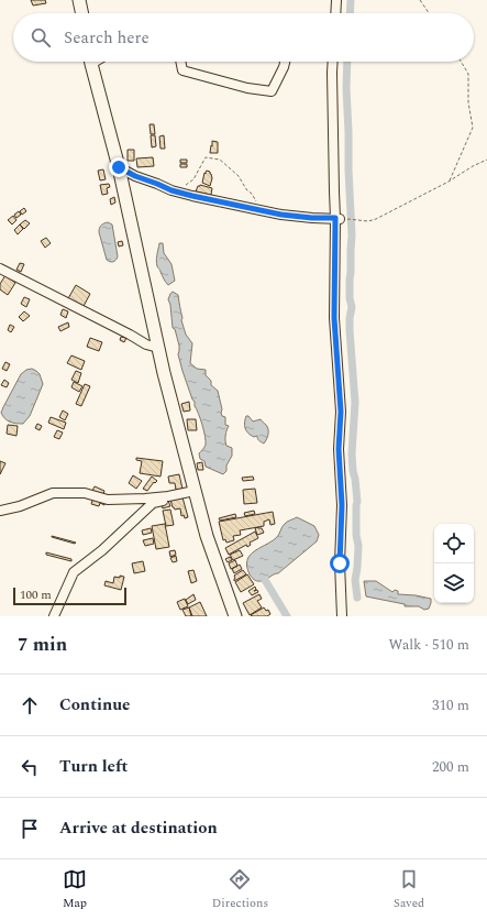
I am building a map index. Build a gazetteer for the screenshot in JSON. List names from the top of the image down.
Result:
{
  "scale_bar": "100 m",
  "page": {
    "search": "Search here",
    "scale": "100 m",
    "heading": ["7 min", "Walk · 510 m"],
    "list": [
      ["Continue", "310 m"],
      ["Turn left", "200 m"],
      "Arrive at destination"
    ],
    "nav": ["Map", "Directions", "Saved"]
  }
}
